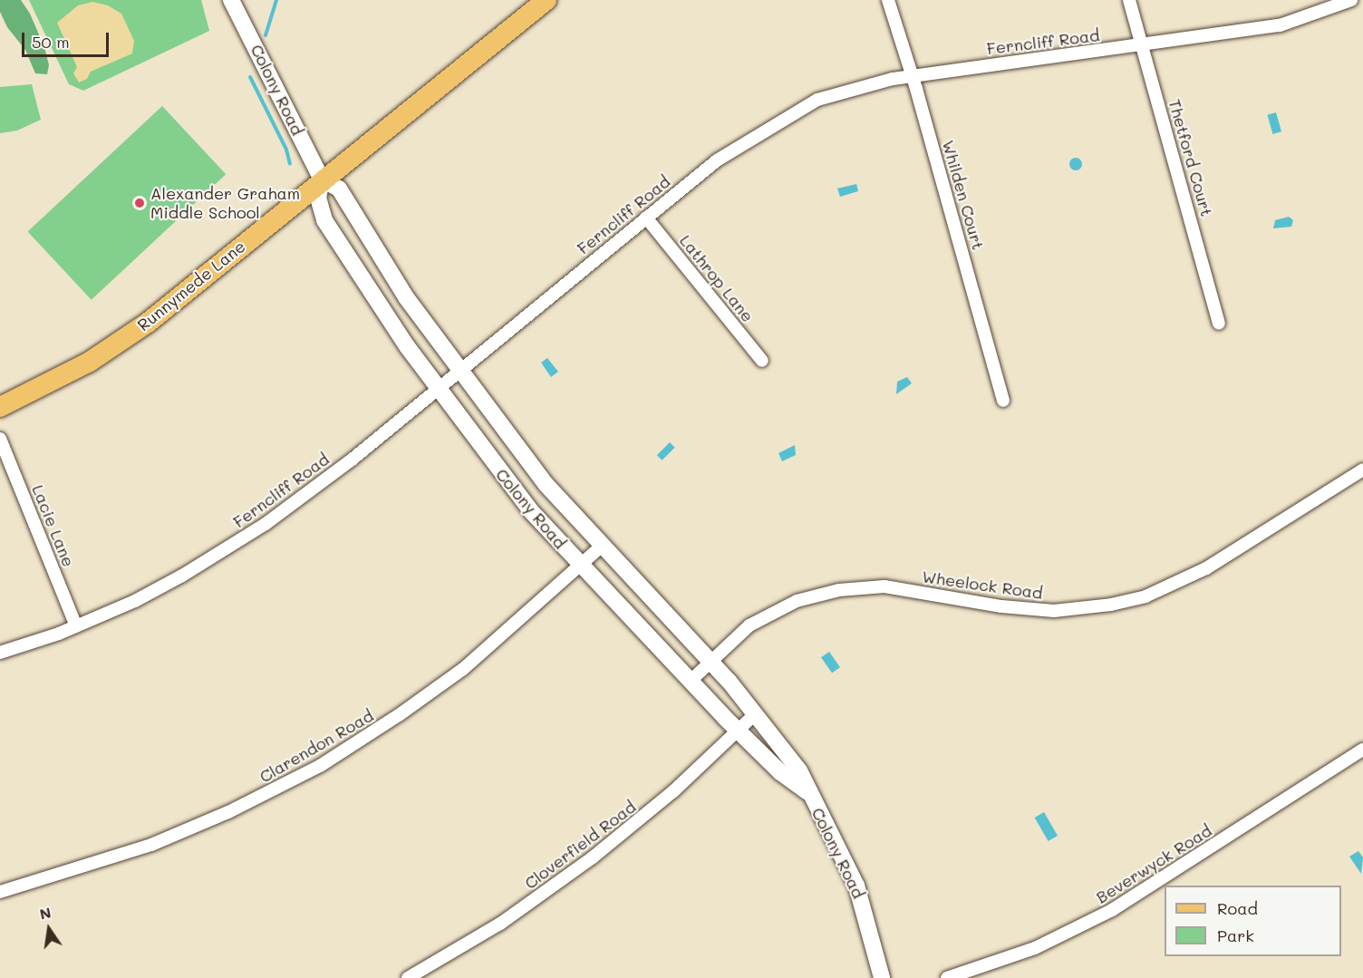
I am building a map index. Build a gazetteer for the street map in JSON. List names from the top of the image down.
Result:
{
  "streets": {
    "main road": ["Runnymede Lane"],
    "street": [
      "Ferncliff Road",
      "Colony Road",
      "Thetford Court",
      "Whilden Court",
      "Lathrop Lane",
      "Lacie Lane",
      "Wheelock Road",
      "Clarendon Road",
      "Cloverfield Road",
      "Beverwyck Road"
    ]
  },
  "crossings": [
    ["Ferncliff Road", "Colony Road"],
    ["Ferncliff Road", "Thetford Court"],
    ["Ferncliff Road", "Whilden Court"],
    ["Ferncliff Road", "Lathrop Lane"],
    ["Ferncliff Road", "Lacie Lane"],
    ["Colony Road", "Runnymede Lane"],
    ["Colony Road", "Wheelock Road"],
    ["Colony Road", "Clarendon Road"],
    ["Colony Road", "Cloverfield Road"]
  ],
  "places": ["Alexander Graham Middle School"],
  "legend": ["Road", "Park"],
  "scale_bar": "50 m",
  "north": "top"
}
